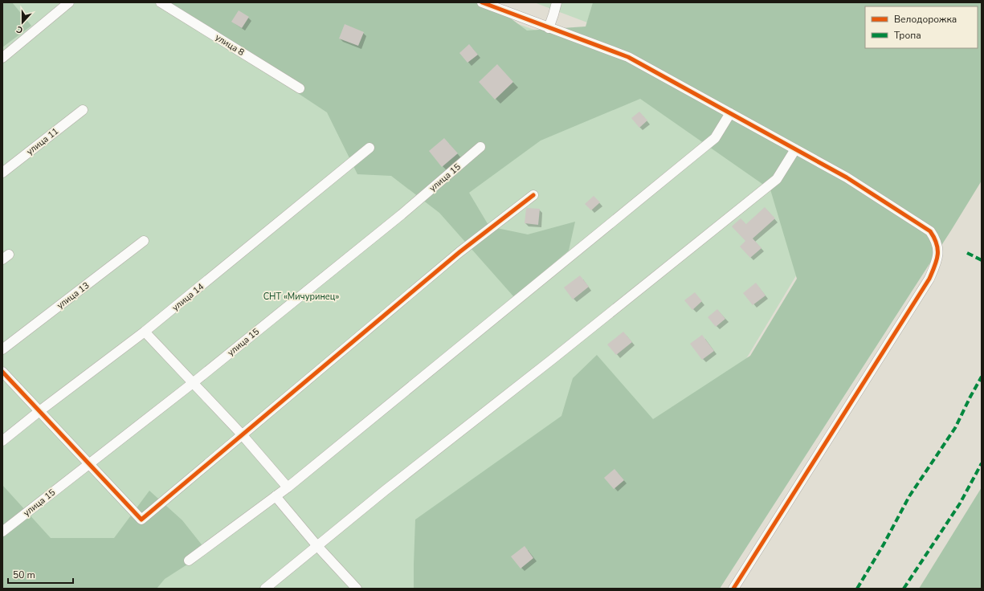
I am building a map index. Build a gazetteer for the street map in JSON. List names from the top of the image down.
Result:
{
  "streets": {
    "street": [
      "улица 8",
      "улица 11",
      "улица 15",
      "улица 13",
      "улица 14"
    ]
  },
  "parks": ["СНТ «Мичуринец»"],
  "legend": ["Велодорожка", "Тропа"],
  "scale_bar": "50 m",
  "north": "bottom"
}
